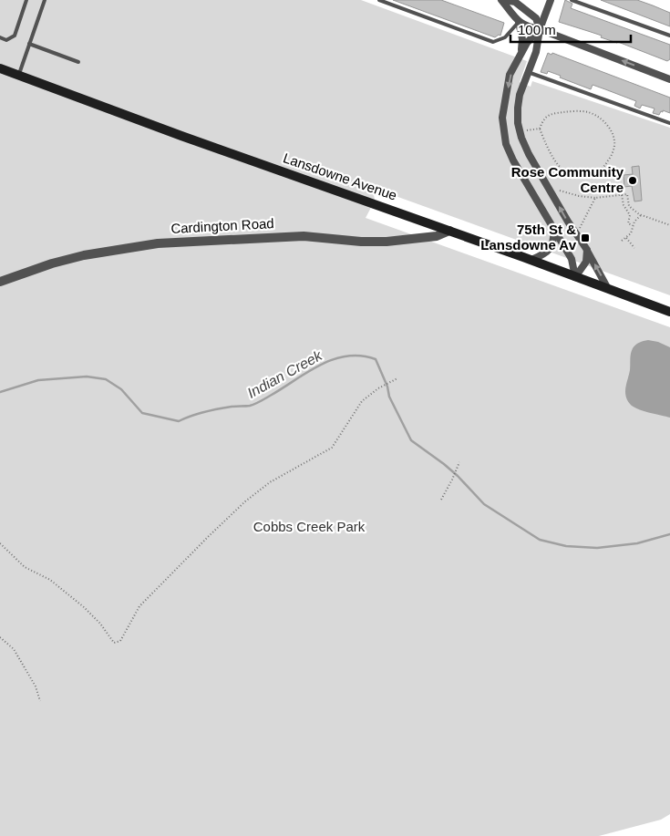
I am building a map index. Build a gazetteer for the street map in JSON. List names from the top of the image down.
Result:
{
  "streets": {
    "main road": ["Lansdowne Avenue"],
    "street": ["Cardington Road"]
  },
  "crossings": [
    ["Lansdowne Avenue", "Cardington Road"]
  ],
  "water": ["Indian Creek"],
  "parks": ["Cobbs Creek Park"],
  "places": {
    "other": ["Rose Community Centre"],
    "transit": ["75th St & Lansdowne Av"]
  },
  "scale_bar": "100 m"
}
